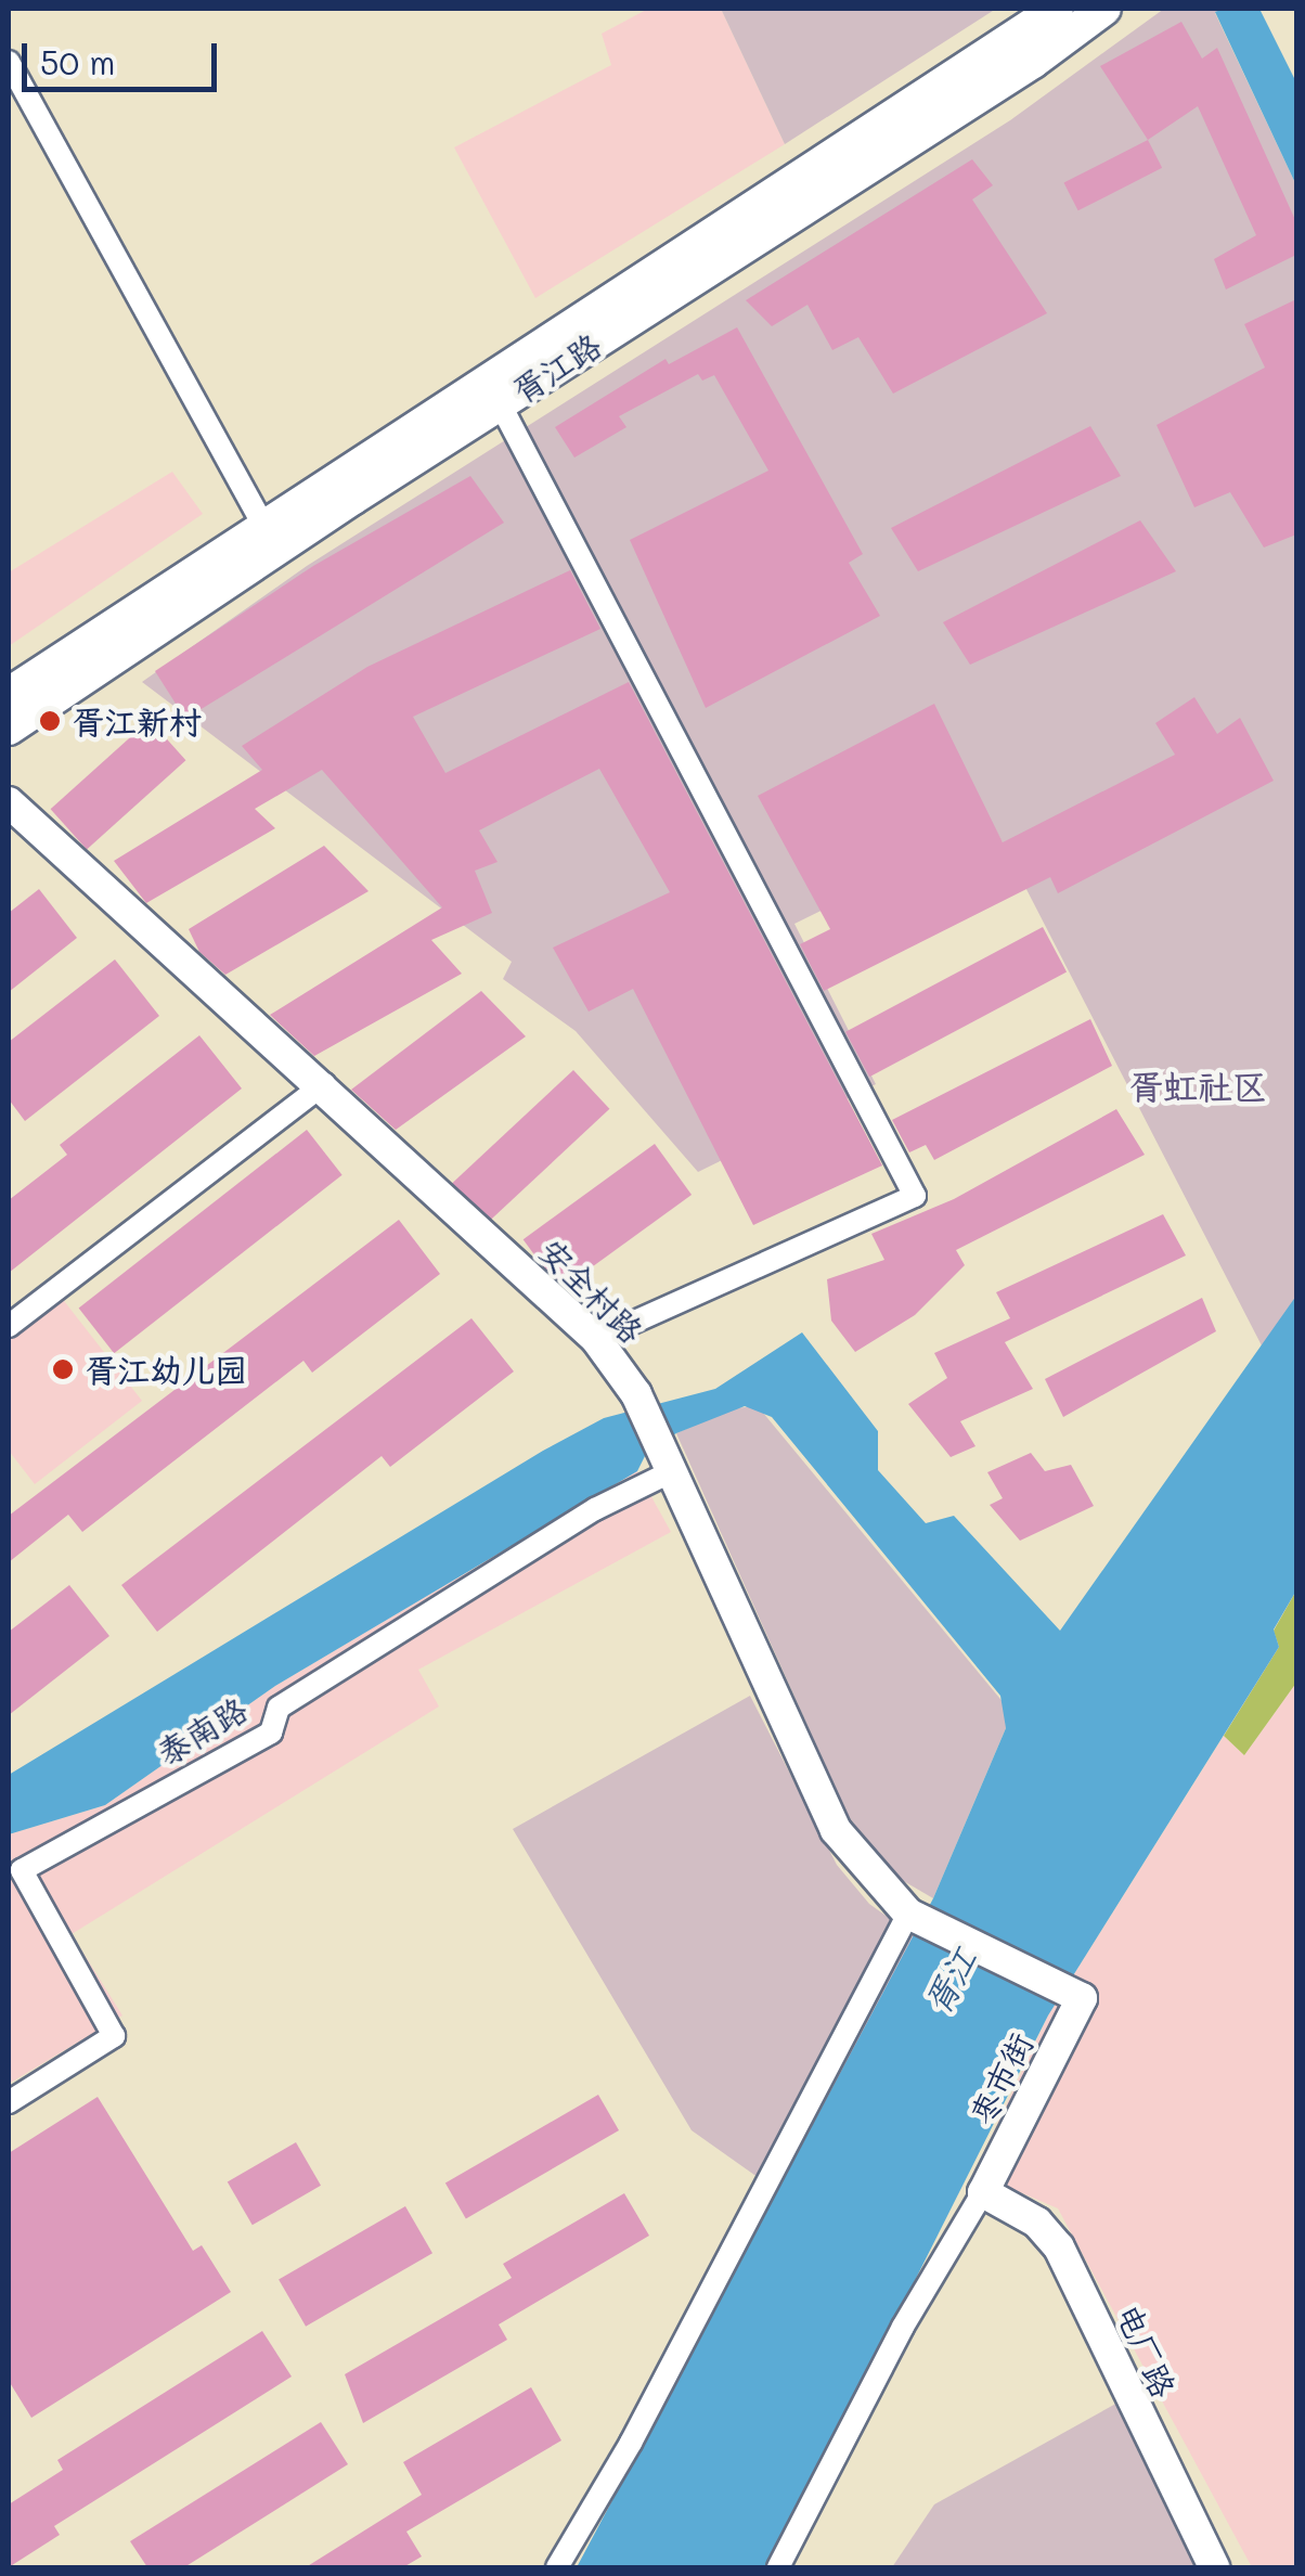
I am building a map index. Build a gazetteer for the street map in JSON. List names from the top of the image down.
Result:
{
  "streets": {
    "main road": ["胥江路"],
    "street": [
      "安全村路",
      "泰南路",
      "枣市街",
      "电厂路"
    ]
  },
  "crossings": [
    ["安全村路", "泰南路"],
    ["安全村路", "枣市街"],
    ["枣市街", "电厂路"]
  ],
  "districts": ["胥虹社区"],
  "water": ["胥江"],
  "places": ["胥江新村", "胥江幼儿园"],
  "scale_bar": "50 m"
}
